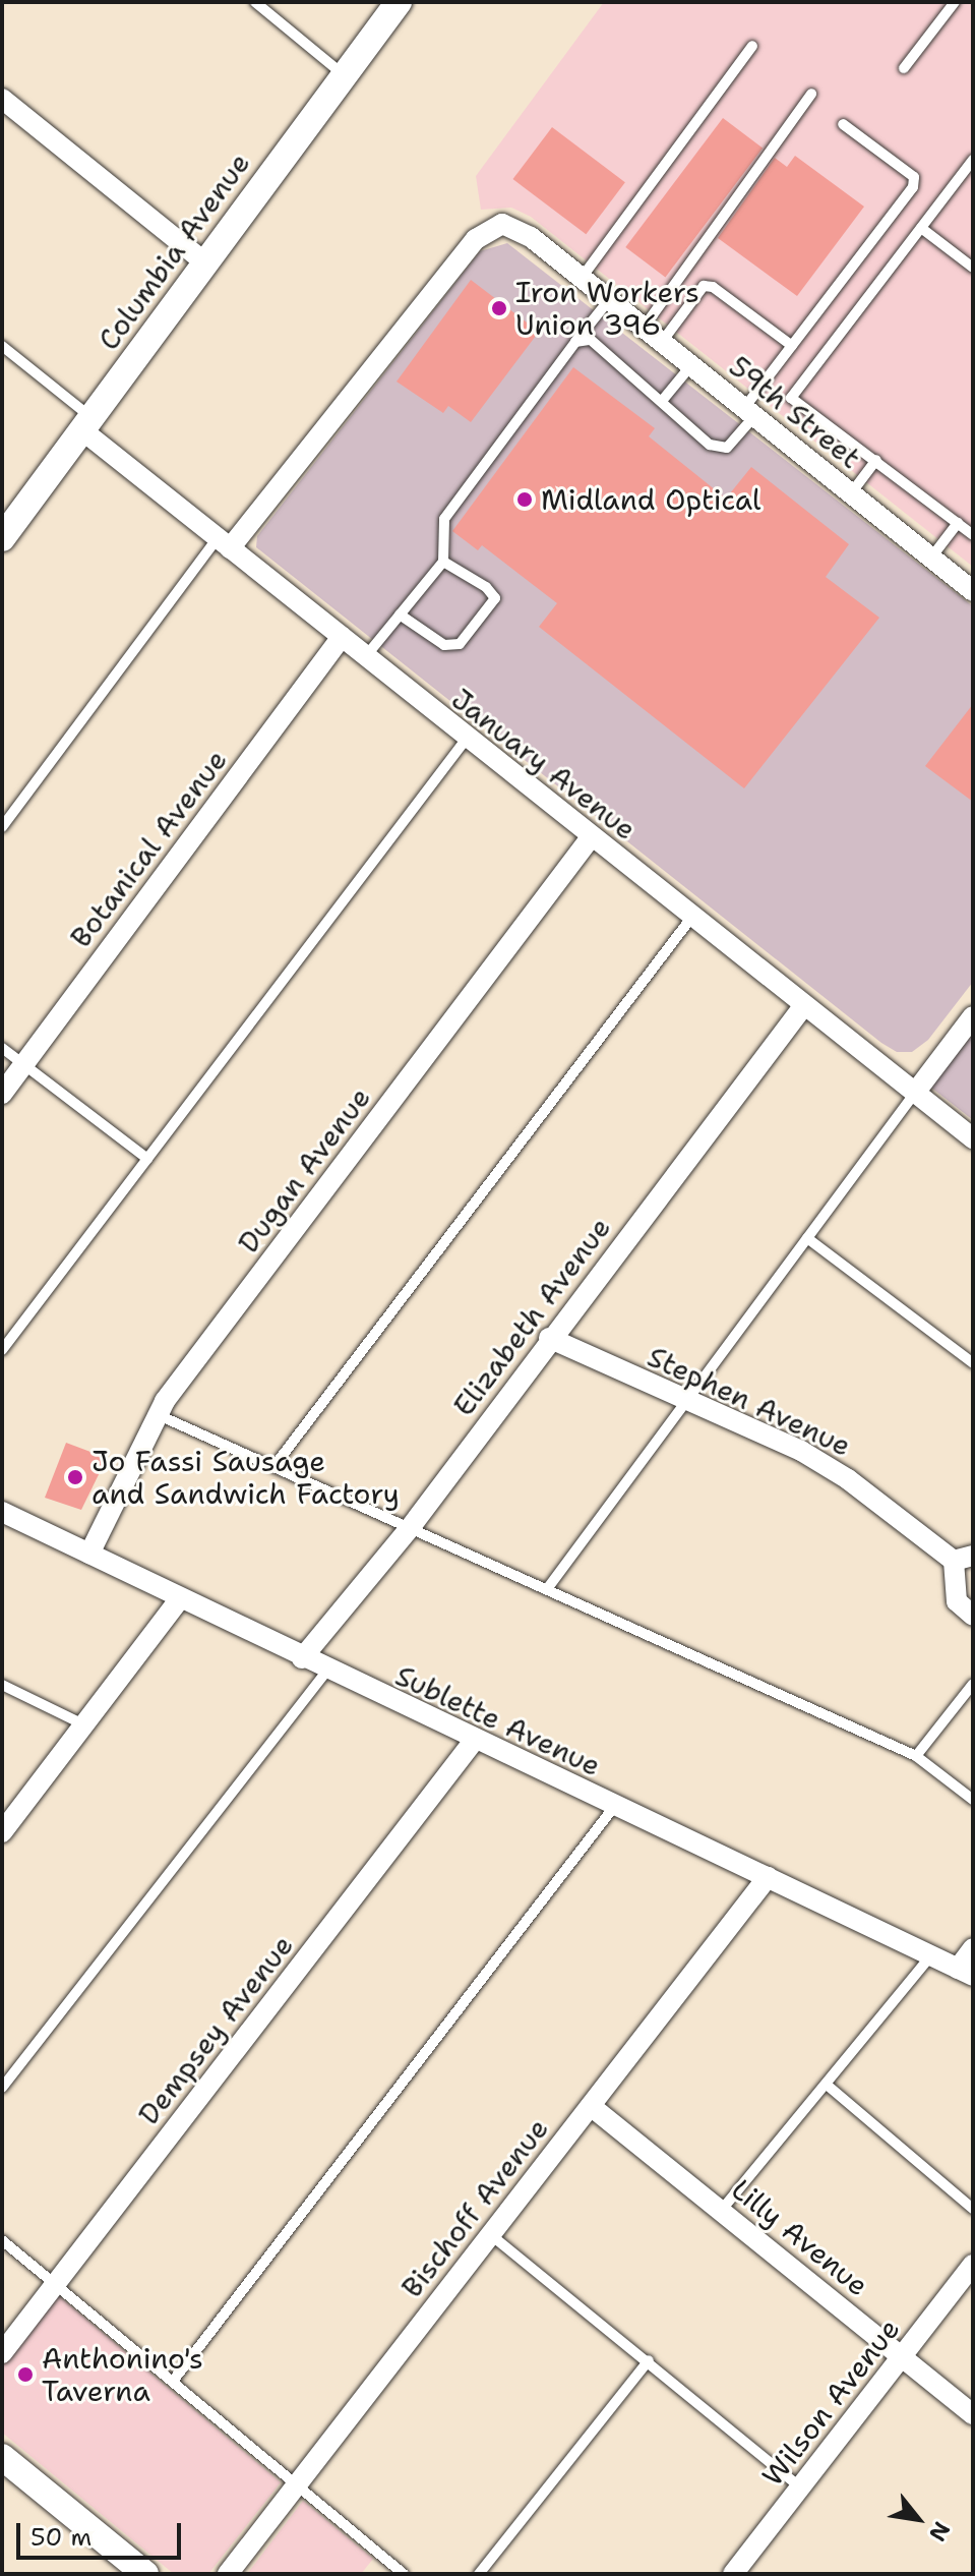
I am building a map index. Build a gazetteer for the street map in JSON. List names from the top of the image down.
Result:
{
  "streets": {
    "street": [
      "Columbia Avenue",
      "59th Street",
      "January Avenue",
      "Botanical Avenue",
      "Dugan Avenue",
      "Elizabeth Avenue",
      "Stephen Avenue",
      "Sublette Avenue",
      "Dempsey Avenue",
      "Bischoff Avenue",
      "Lilly Avenue",
      "Wilson Avenue"
    ]
  },
  "crossings": [
    ["Columbia Avenue", "January Avenue"],
    ["59th Street", "January Avenue"],
    ["January Avenue", "Botanical Avenue"],
    ["January Avenue", "Dugan Avenue"],
    ["January Avenue", "Elizabeth Avenue"],
    ["Dugan Avenue", "Sublette Avenue"],
    ["Elizabeth Avenue", "Stephen Avenue"],
    ["Elizabeth Avenue", "Sublette Avenue"],
    ["Sublette Avenue", "Dempsey Avenue"],
    ["Sublette Avenue", "Bischoff Avenue"],
    ["Bischoff Avenue", "Lilly Avenue"],
    ["Lilly Avenue", "Wilson Avenue"]
  ],
  "places": [
    "Iron Workers Union 396",
    "Midland Optical",
    "Jo Fassi Sausage and Sandwich Factory",
    "Anthonino's Taverna"
  ],
  "scale_bar": "50 m",
  "north": "bottom right"
}
